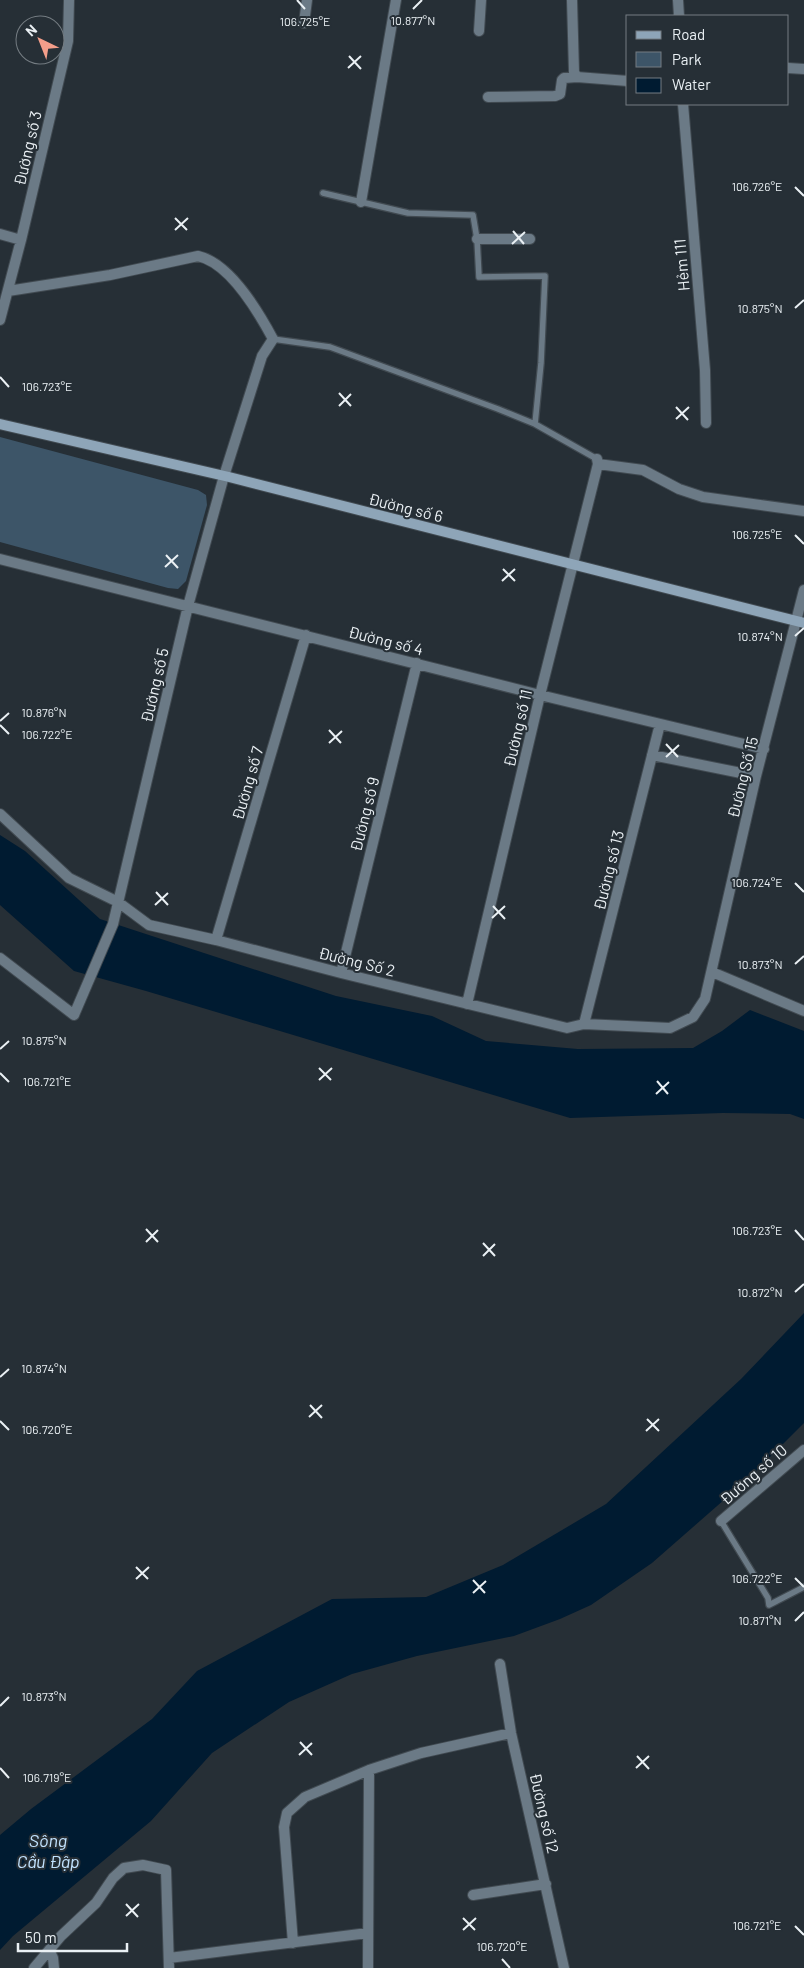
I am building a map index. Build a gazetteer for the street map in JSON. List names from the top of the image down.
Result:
{
  "streets": {
    "street": [
      "Đường số 3",
      "Hẻm 111",
      "Đường số 6",
      "Đường số 4",
      "Đường số 5",
      "Đường số 11",
      "Đường Số 15",
      "Đường số 7",
      "Đường số 9",
      "Đường số 13",
      "Đường Số 2",
      "Đường số 10",
      "Đường số 12"
    ]
  },
  "crossings": [
    ["Đường số 6", "Đường số 5"],
    ["Đường số 6", "Đường số 11"],
    ["Đường số 6", "Đường Số 15"],
    ["Đường số 4", "Đường số 5"],
    ["Đường số 4", "Đường số 11"],
    ["Đường số 4", "Đường Số 15"],
    ["Đường số 4", "Đường số 7"],
    ["Đường số 4", "Đường số 9"],
    ["Đường số 4", "Đường số 13"],
    ["Đường số 5", "Đường Số 2"],
    ["Đường số 11", "Đường Số 2"],
    ["Đường Số 15", "Đường Số 2"],
    ["Đường số 7", "Đường Số 2"],
    ["Đường số 9", "Đường Số 2"],
    ["Đường số 13", "Đường Số 2"]
  ],
  "water": ["Sông Cầu Đập"],
  "legend": ["Road", "Park", "Water"],
  "scale_bar": "50 m",
  "north": "top left",
  "coordinates": [
    "10.877°N",
    "106.725°E",
    "106.726°E",
    "10.875°N",
    "106.723°E",
    "10.874°N",
    "10.876°N",
    "106.722°E",
    "106.724°E",
    "10.873°N",
    "106.721°E",
    "10.872°N",
    "106.720°E",
    "10.871°N",
    "106.719°E"
  ]
}
